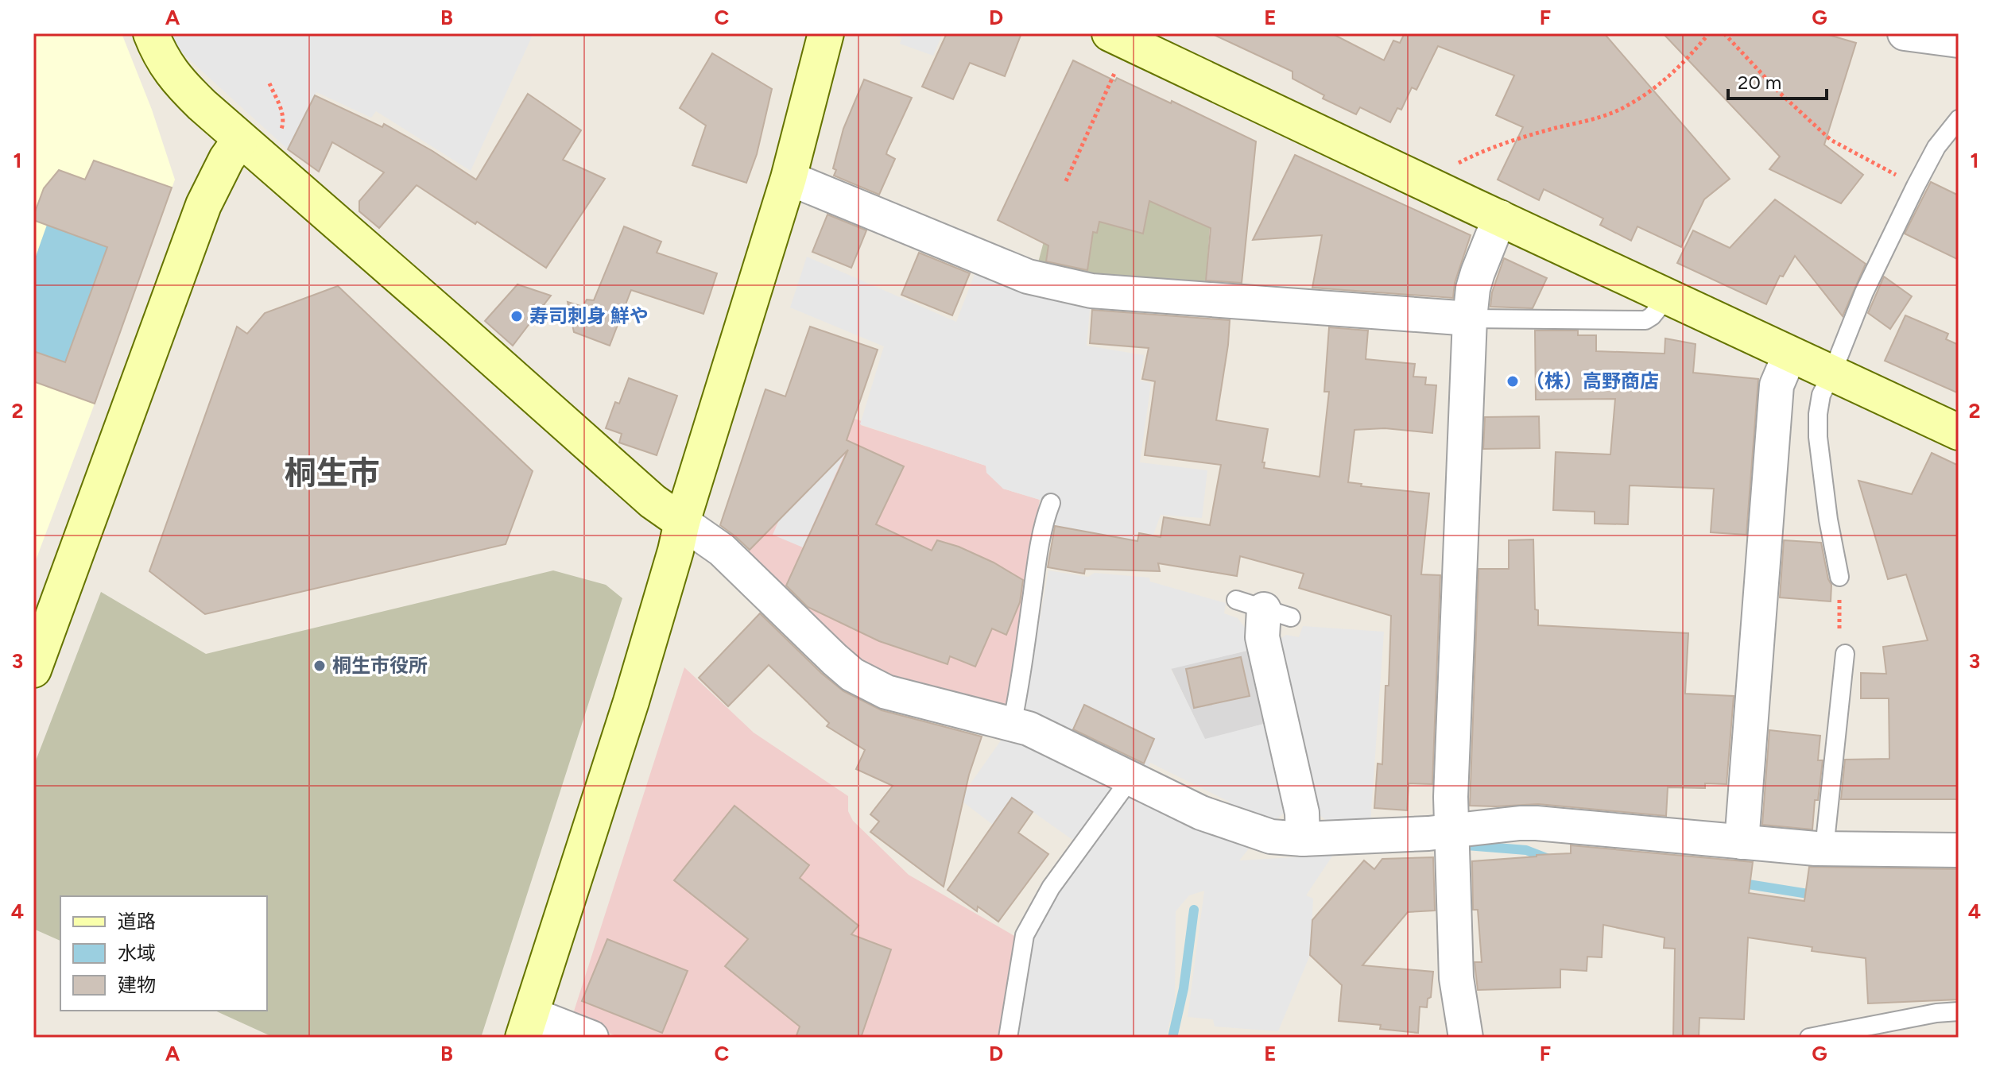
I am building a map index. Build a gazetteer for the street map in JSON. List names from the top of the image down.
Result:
{
  "districts": ["桐生市"],
  "places": ["寿司刺身 鮮や", "（株）高野商店", "桐生市役所"],
  "legend": ["道路", "水域", "建物"],
  "scale_bar": "20 m",
  "grid": {
    "columns": [
      "A",
      "B",
      "C",
      "D",
      "E",
      "F",
      "G"
    ],
    "rows": [
      "1",
      "2",
      "3",
      "4"
    ]
  }
}
